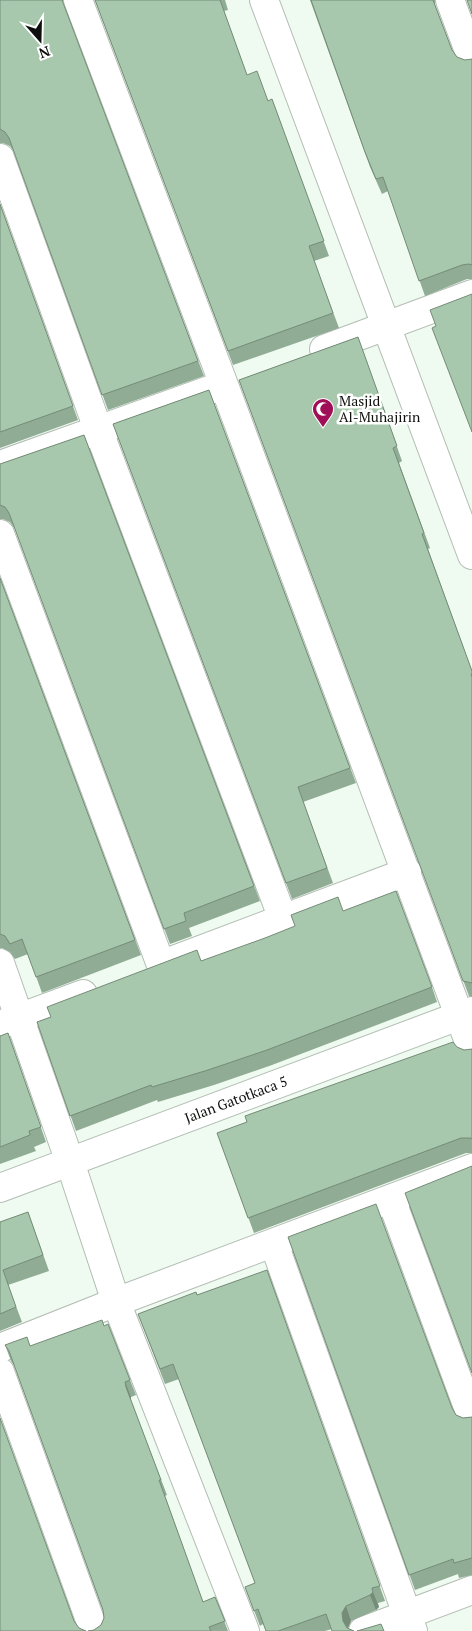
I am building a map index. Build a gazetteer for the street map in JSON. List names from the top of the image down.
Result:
{
  "streets": {
    "street": ["Jalan Gatotkaca 5"]
  },
  "places": {
    "mosque": ["Masjid Al-Muhajirin"]
  },
  "north": "bottom"
}
